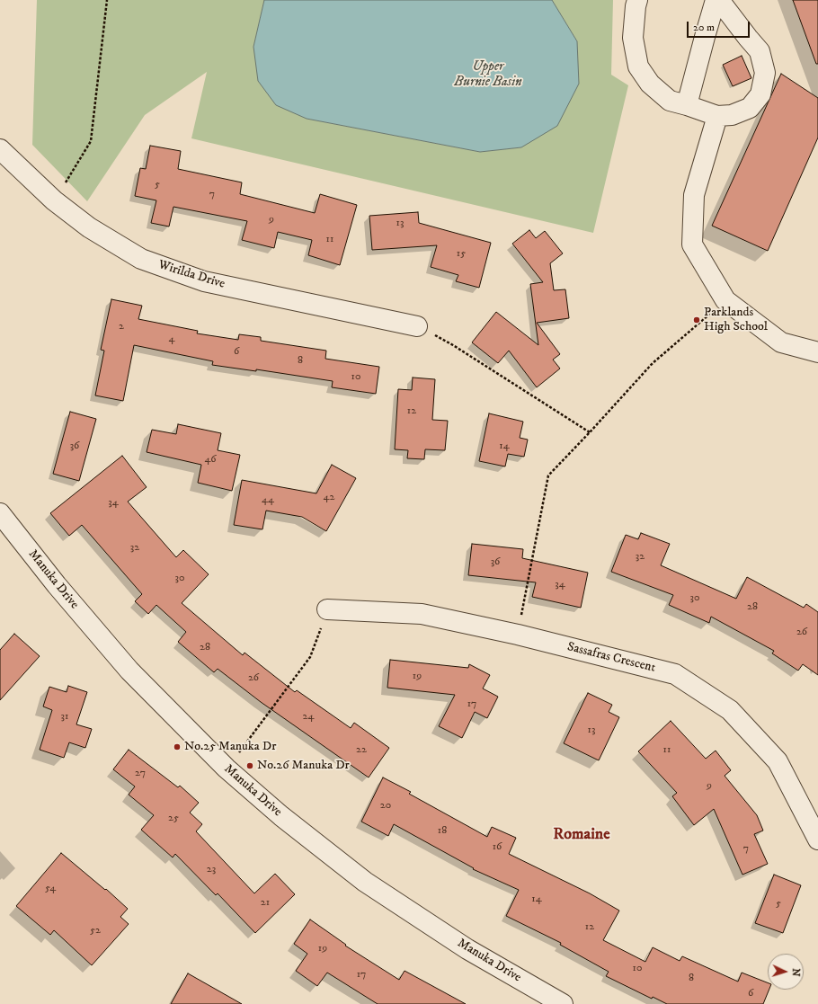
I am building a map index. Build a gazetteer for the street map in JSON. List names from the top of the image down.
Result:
{
  "streets": {
    "street": ["Wirilda Drive", "Manuka Drive", "Sassafras Crescent"]
  },
  "districts": ["Romaine"],
  "water": ["Upper Burnie Basin"],
  "places": ["Parklands High School", "No.25 Manuka Dr", "No.26 Manuka Dr"],
  "house_numbers": [
    "5",
    "7",
    "9",
    "13",
    "11",
    "15",
    "2",
    "4",
    "6",
    "8",
    "10",
    "12",
    "36",
    "14",
    "46",
    "42",
    "44",
    "34",
    "32",
    "32",
    "36",
    "30",
    "34",
    "30",
    "28",
    "26",
    "28",
    "19",
    "26",
    "17",
    "31",
    "24",
    "13",
    "22",
    "11",
    "27",
    "9",
    "20",
    "25",
    "18",
    "16",
    "7",
    "23",
    "54",
    "14",
    "21",
    "5",
    "12",
    "52",
    "19",
    "10",
    "17",
    "8",
    "6"
  ],
  "scale_bar": "20 m",
  "north": "right"
}
